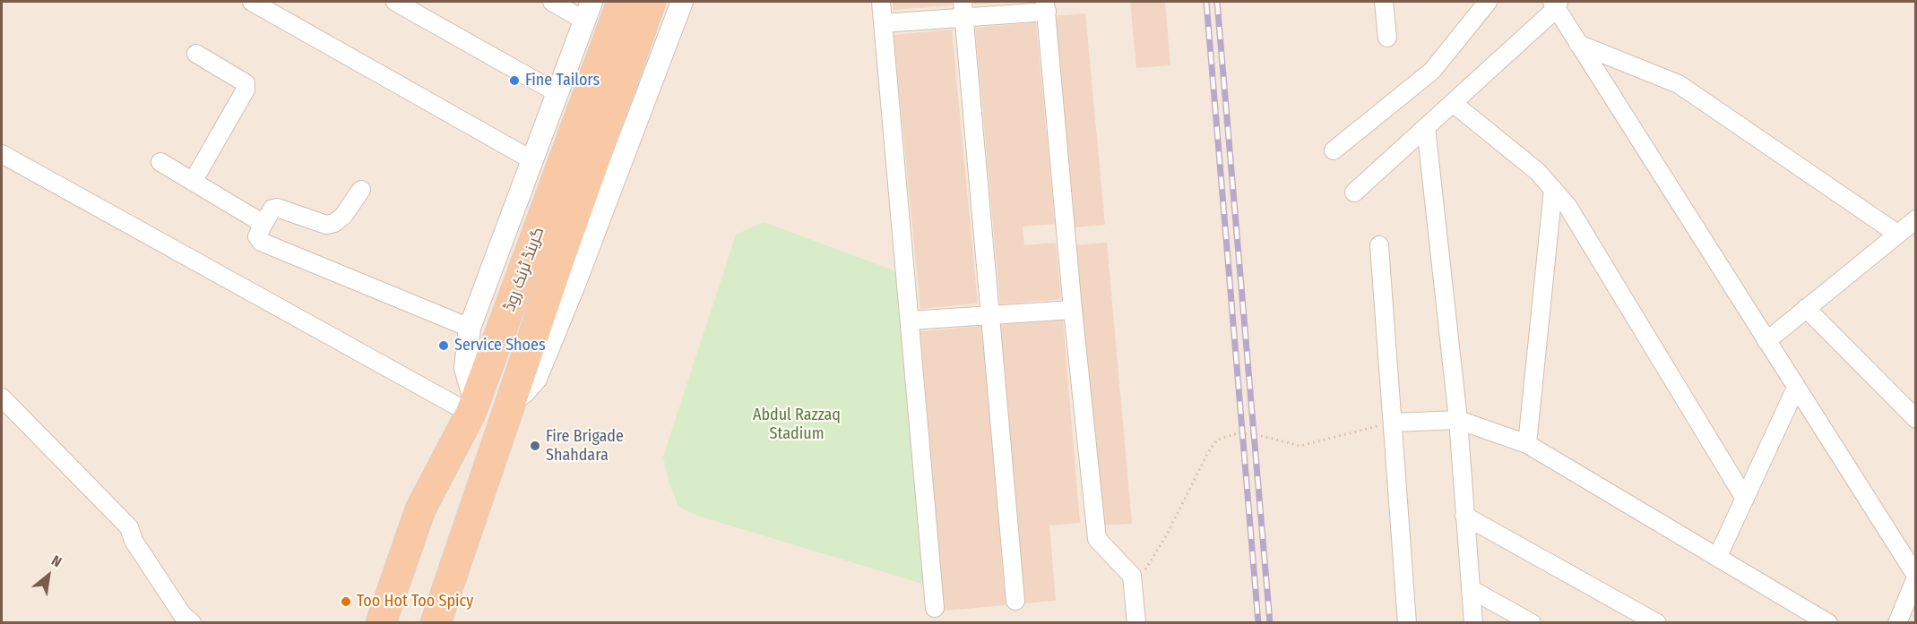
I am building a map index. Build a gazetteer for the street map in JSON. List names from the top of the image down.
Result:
{
  "streets": {
    "highway": ["گرینڈ ٹرنک روڈ"]
  },
  "parks": ["Abdul Razzaq Stadium"],
  "places": [
    "Fine Tailors",
    "Service Shoes",
    "Fire Brigade Shahdara",
    "Too Hot Too Spicy"
  ],
  "north": "top right"
}
